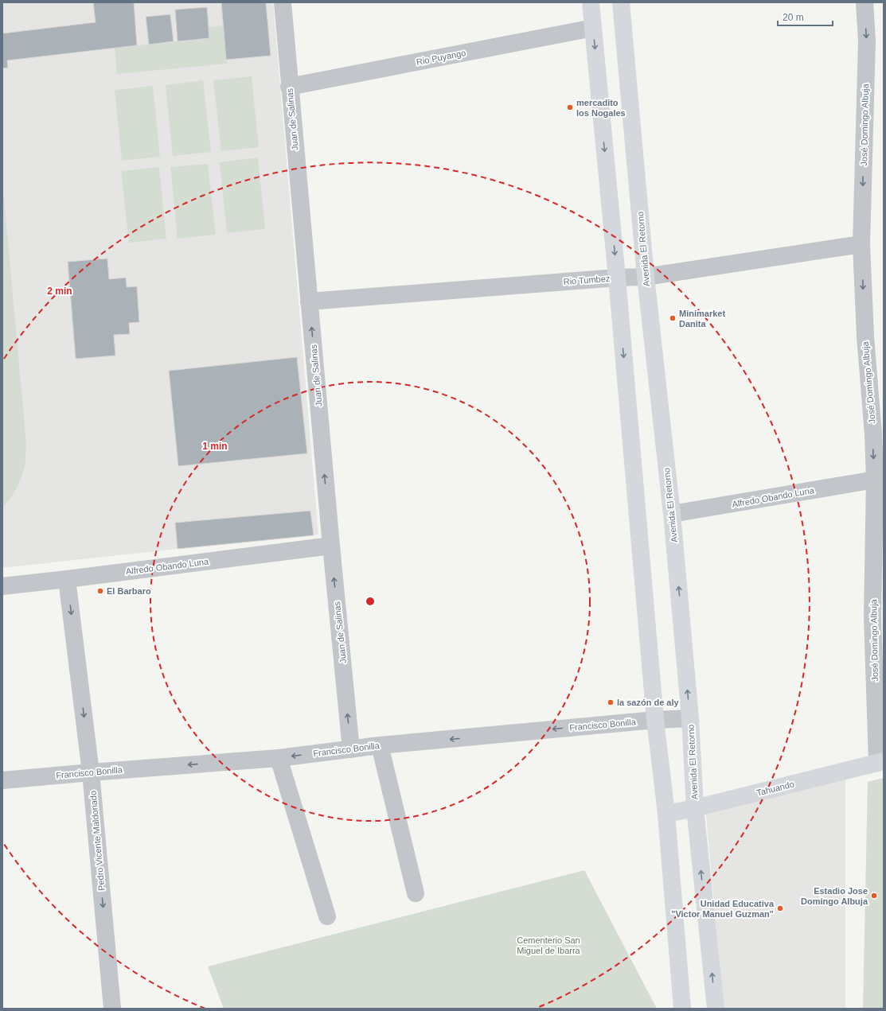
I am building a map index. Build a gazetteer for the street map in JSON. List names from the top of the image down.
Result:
{
  "streets": {
    "main road": ["Avenida El Retorno", "Tahuando"],
    "street": [
      "Rio Puyango",
      "Juan de Salinas",
      "José Domingo Albuja",
      "Rio Tumbez",
      "Alfredo Obando Luna",
      "Francisco Bonilla",
      "Pedro Vicente Maldonado"
    ]
  },
  "crossings": [
    ["Rio Puyango", "Juan de Salinas"],
    ["Juan de Salinas", "Rio Tumbez"],
    ["Juan de Salinas", "Alfredo Obando Luna"],
    ["Juan de Salinas", "Francisco Bonilla"],
    ["José Domingo Albuja", "Rio Tumbez"],
    ["José Domingo Albuja", "Alfredo Obando Luna"],
    ["José Domingo Albuja", "Tahuando"],
    ["Avenida El Retorno", "Rio Tumbez"],
    ["Avenida El Retorno", "Alfredo Obando Luna"],
    ["Avenida El Retorno", "Francisco Bonilla"],
    ["Avenida El Retorno", "Tahuando"],
    ["Alfredo Obando Luna", "Pedro Vicente Maldonado"],
    ["Francisco Bonilla", "Pedro Vicente Maldonado"]
  ],
  "one_way": [
    "Juan de Salinas",
    "José Domingo Albuja",
    "Francisco Bonilla",
    "Pedro Vicente Maldonado"
  ],
  "parks": ["Cementerio San Miguel de Ibarra"],
  "places": [
    "mercadito los Nogales",
    "Minimarket Danita",
    "El Barbaro",
    "la sazón de aly",
    "Estadio Jose Domingo Albuja",
    "Unidad Educativa \"Victor Manuel Guzman\""
  ],
  "scale_bar": "20 m",
  "rings": ["2 min", "1 min"]
}
